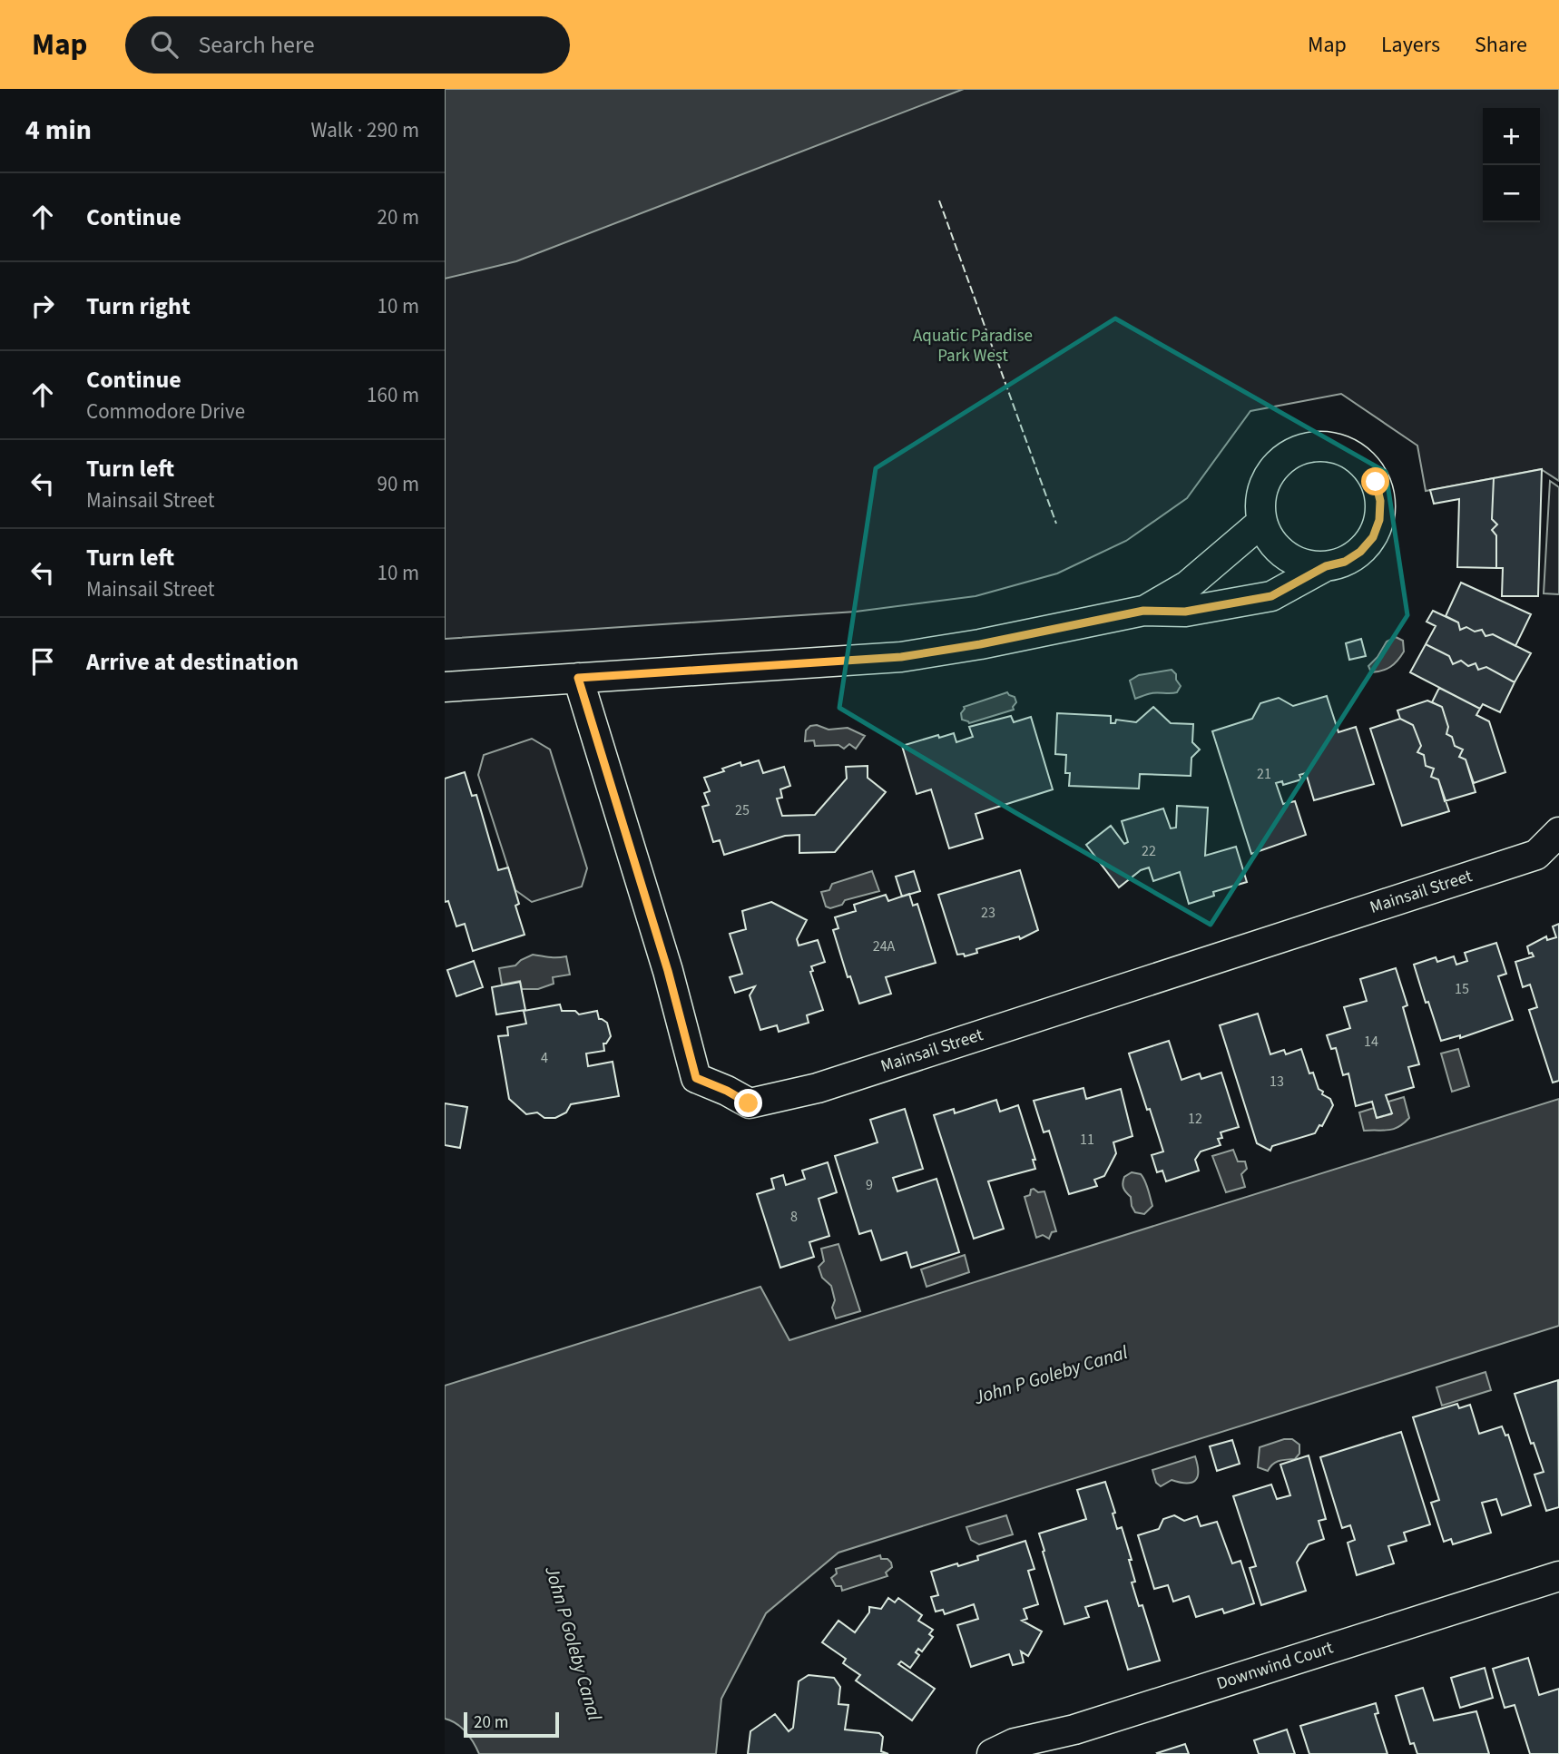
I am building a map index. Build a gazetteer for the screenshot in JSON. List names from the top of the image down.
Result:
{
  "streets": {
    "street": ["Mainsail Street", "Downwind Court"]
  },
  "water": ["John P Goleby Canal"],
  "parks": ["Aquatic Paradise Park West"],
  "house_numbers": [
    "21",
    "25",
    "22",
    "23",
    "24A",
    "15",
    "14",
    "4",
    "13",
    "12",
    "11",
    "9",
    "8"
  ],
  "scale_bar": "20 m",
  "page": {
    "header": "Map",
    "search": "Search here",
    "nav": ["Map", "Layers", "Share"],
    "heading": ["4 min", "Walk · 290 m"],
    "map_buttons": ["+", "−"],
    "list": [
      ["Continue", "20 m"],
      ["Turn right", "10 m"],
      ["Continue", "Commodore Drive", "160 m"],
      ["Turn left", "Mainsail Street", "90 m"],
      ["Turn left", "Mainsail Street", "10 m"],
      "Arrive at destination"
    ],
    "scale": "20 m"
  }
}
